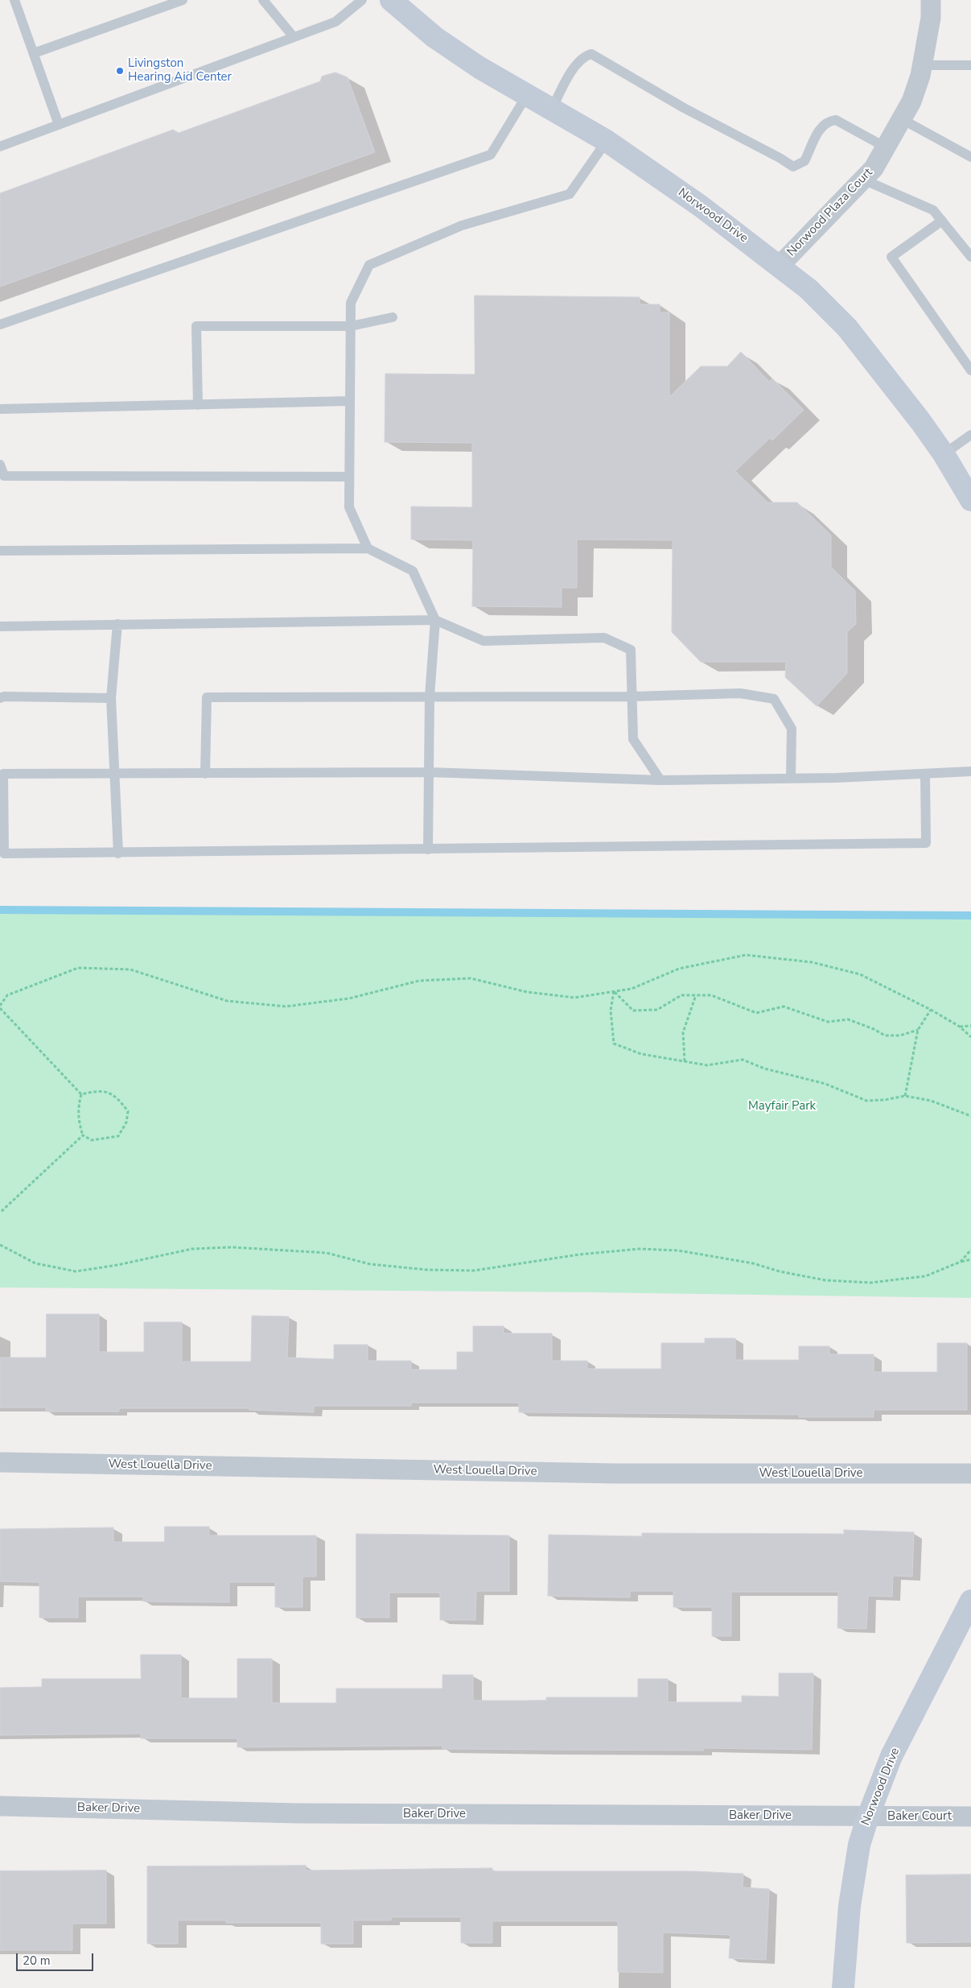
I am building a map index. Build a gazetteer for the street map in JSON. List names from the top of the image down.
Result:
{
  "streets": {
    "main road": ["Norwood Drive"],
    "street": [
      "Norwood Plaza Court",
      "West Louella Drive",
      "Baker Drive",
      "Baker Court"
    ]
  },
  "crossings": [
    ["Norwood Plaza Court", "Norwood Drive"],
    ["Norwood Drive", "Baker Drive"],
    ["Norwood Drive", "Baker Court"],
    ["Baker Drive", "Baker Court"]
  ],
  "parks": ["Mayfair Park"],
  "places": ["Livingston Hearing Aid Center"],
  "scale_bar": "20 m"
}
